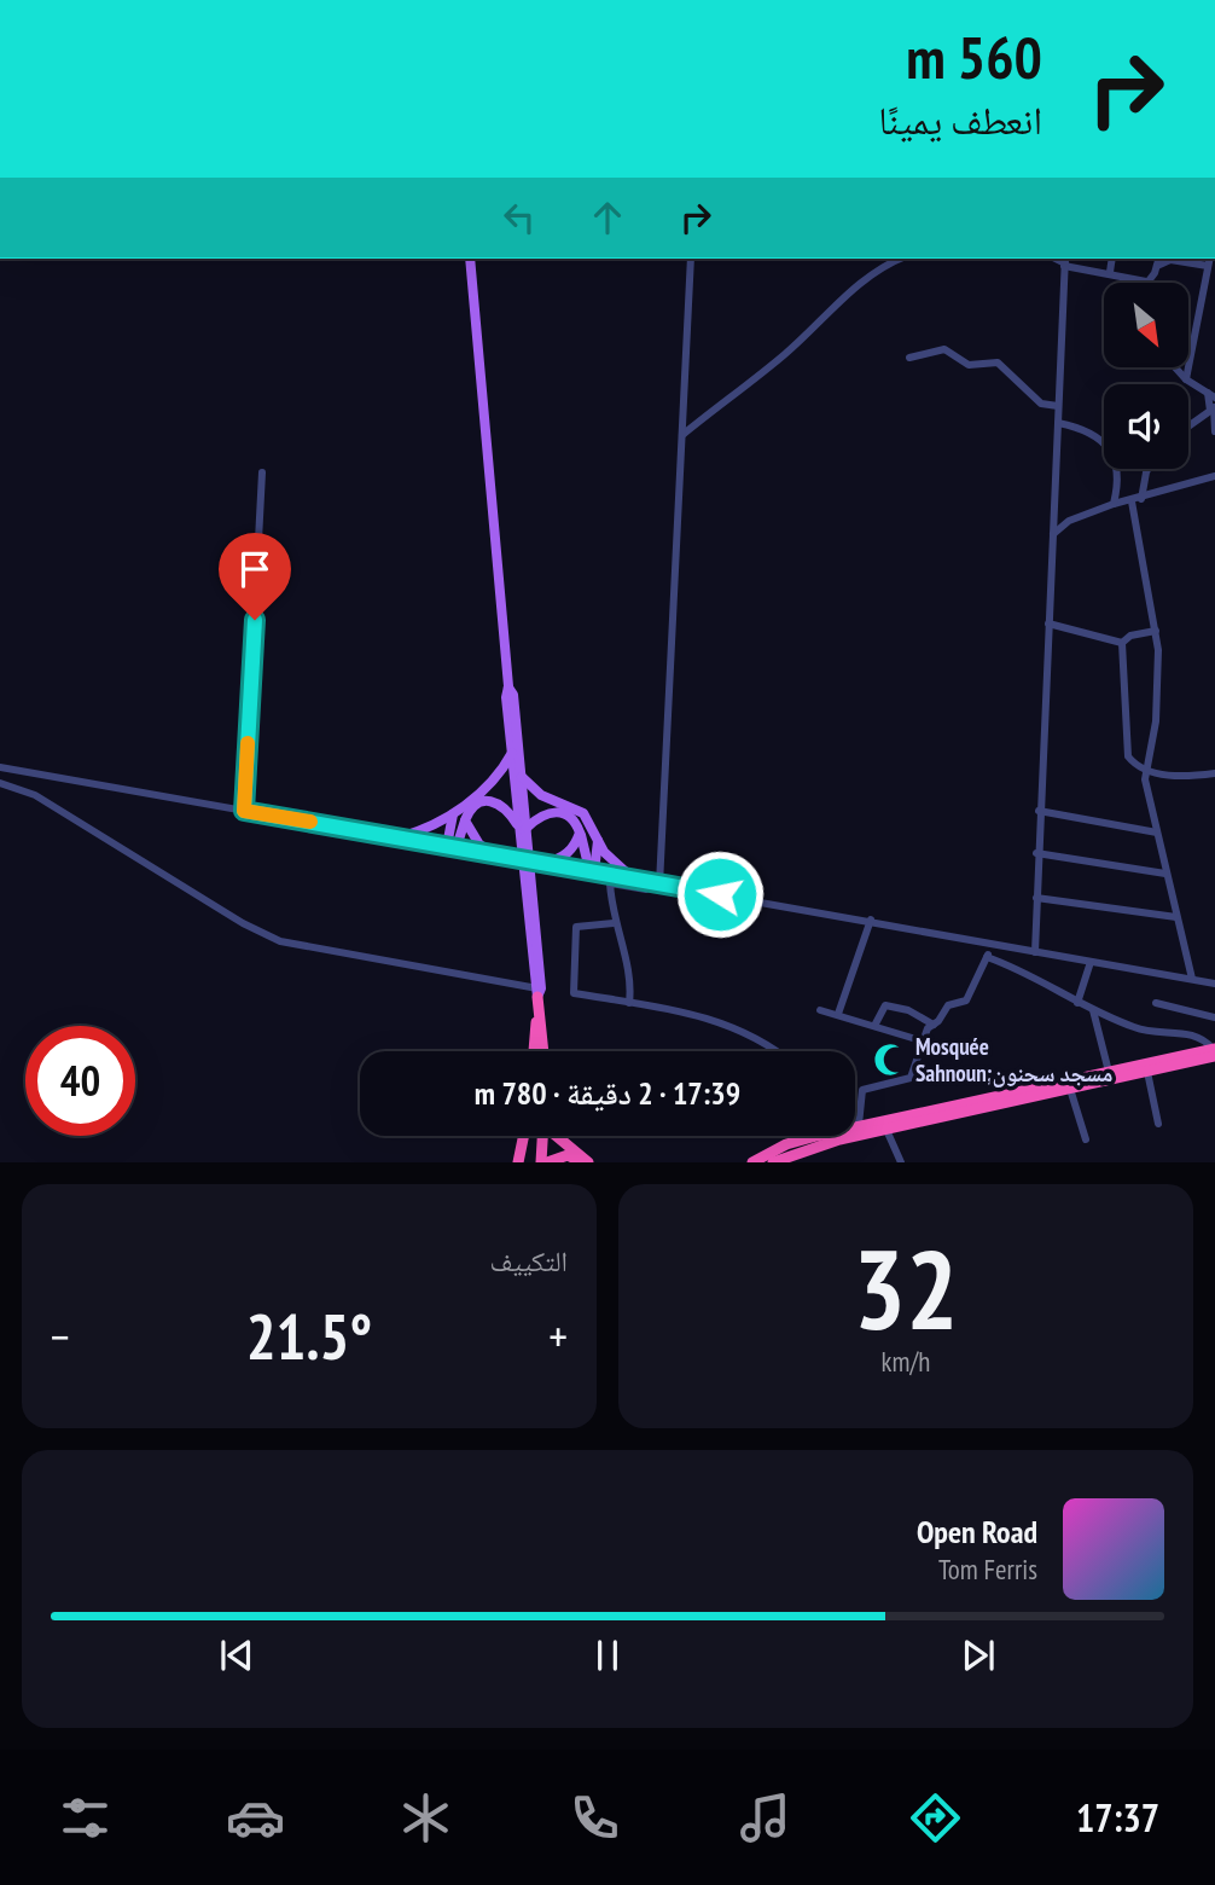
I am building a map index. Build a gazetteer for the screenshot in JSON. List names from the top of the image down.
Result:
{
  "places": {
    "mosque": ["Mosquée Sahnoun;مسجد سحنون"]
  },
  "north": "bottom right",
  "page": {
    "turn": ["560 m", "انعطف يمينًا"],
    "limit": "40",
    "trip": "17:39 · 2 دقيقة · 780 m",
    "tile": [
      ["32", "km/h"],
      "التكييف"
    ],
    "heat": ["−", "21.5°", "+"],
    "song": ["Open Road", "Tom Ferris"],
    "tabs": "17:37"
  }
}
